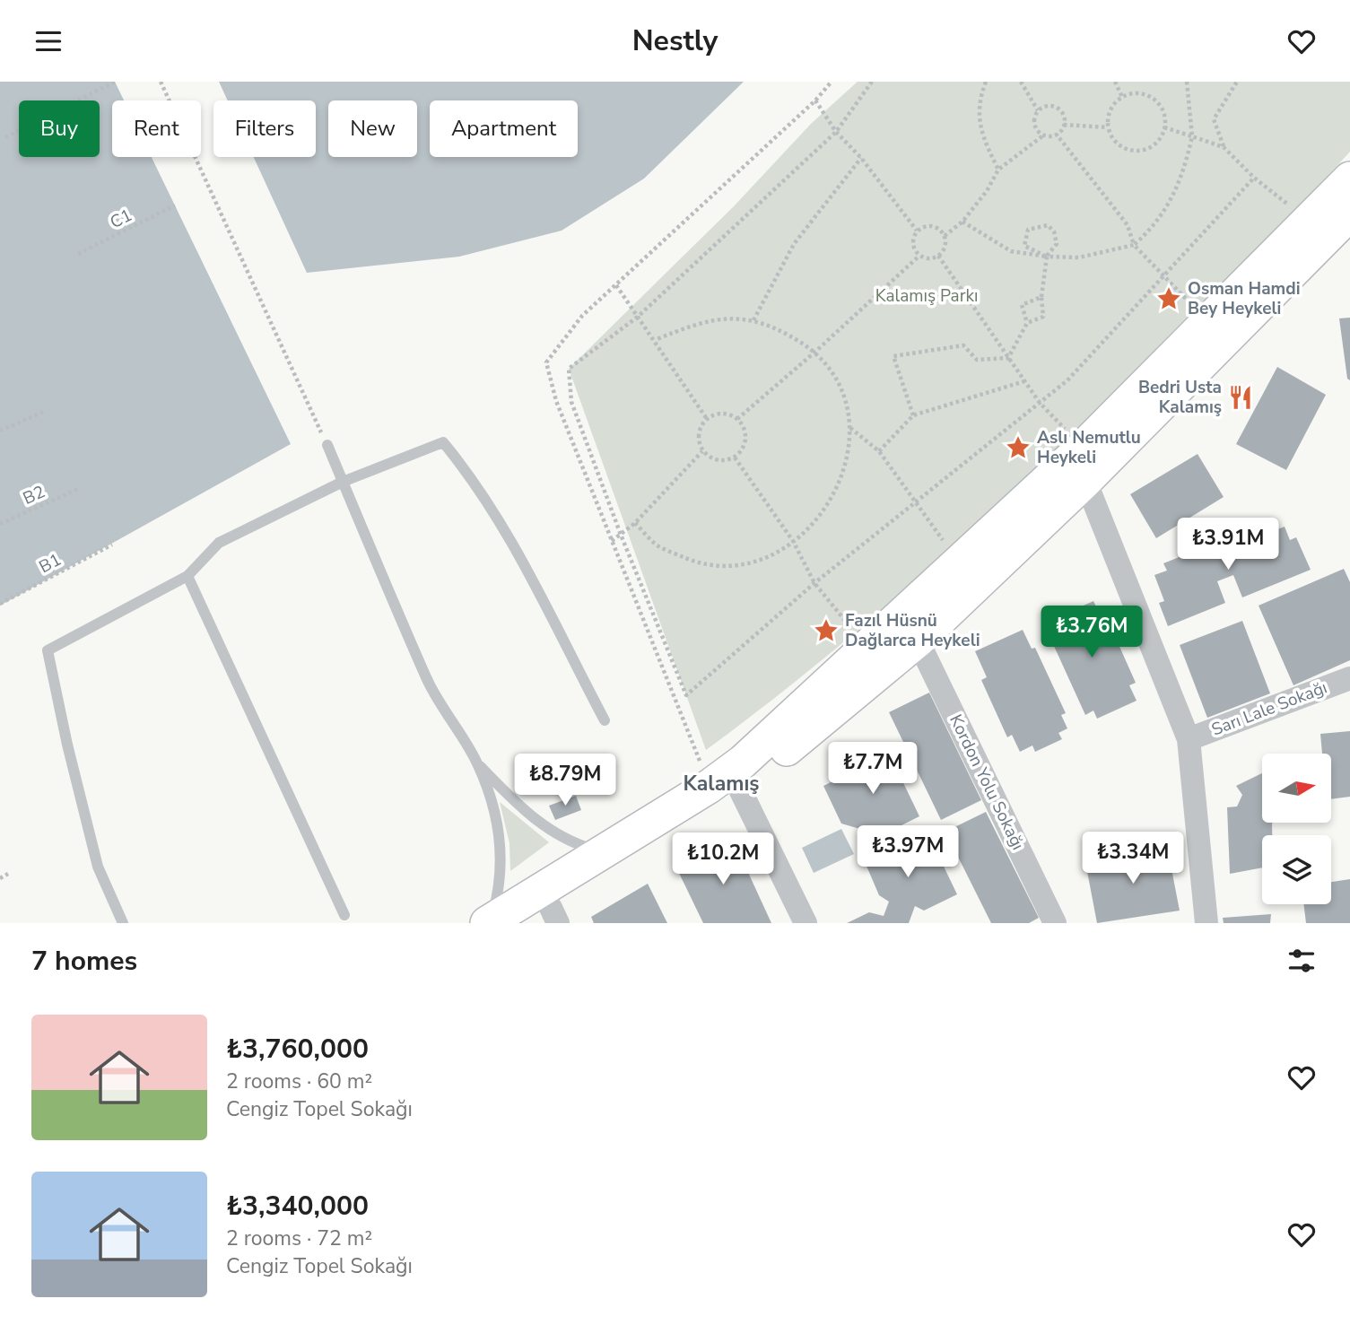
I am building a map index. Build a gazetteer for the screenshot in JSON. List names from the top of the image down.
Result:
{
  "streets": {
    "street": ["Sarı Lale Sokağı", "Kordon Yolu Sokağı"],
    "path": ["C1", "B2", "B1"]
  },
  "districts": ["Kalamış"],
  "parks": ["Kalamış Parkı"],
  "places": {
    "place": ["Osman Hamdi Bey Heykeli", "Aslı Nemutlu Heykeli", "Fazıl Hüsnü Dağlarca Heykeli"],
    "restaurant": ["Bedri Usta Kalamış"]
  },
  "north": "right",
  "page": {
    "header": "Nestly",
    "chip": [
      "Buy",
      "Rent",
      "Filters",
      "New",
      "Apartment"
    ],
    "price": [
      "₺3.91M",
      "₺3.76M",
      "₺7.7M",
      "₺8.79M",
      "₺3.97M",
      "₺3.34M",
      "₺10.2M"
    ],
    "heading": "7 homes",
    "list": [
      {
        "name": "₺3,760,000",
        "note": "2 rooms · 60 m² · Cengiz Topel Sokağı"
      },
      {
        "name": "₺3,340,000",
        "note": "2 rooms · 72 m² · Cengiz Topel Sokağı"
      }
    ]
  }
}
